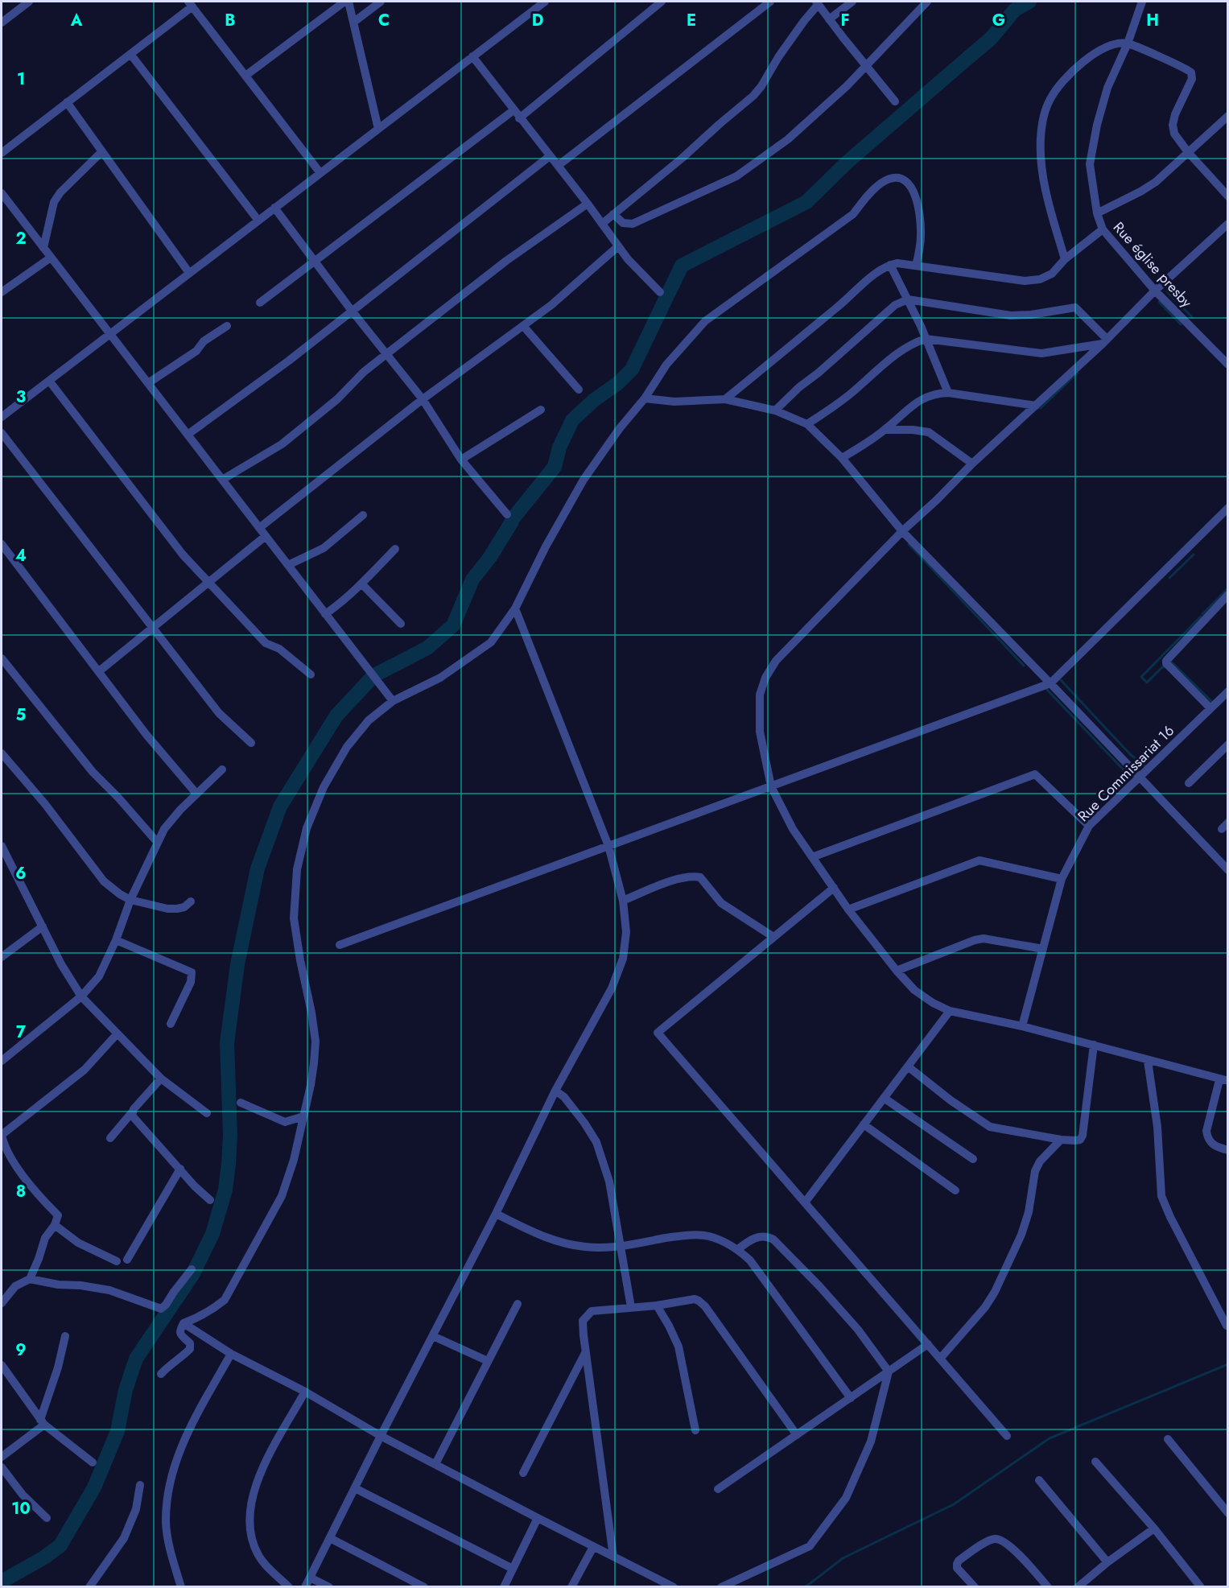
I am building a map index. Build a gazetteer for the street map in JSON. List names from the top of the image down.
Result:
{
  "streets": {
    "street": ["Rue église presby", "Rue Commissariat 16"]
  },
  "grid": {
    "columns": [
      "A",
      "B",
      "C",
      "D",
      "E",
      "F",
      "G",
      "H"
    ],
    "rows": [
      "1",
      "2",
      "3",
      "4",
      "5",
      "6",
      "7",
      "8",
      "9",
      "10"
    ]
  }
}
